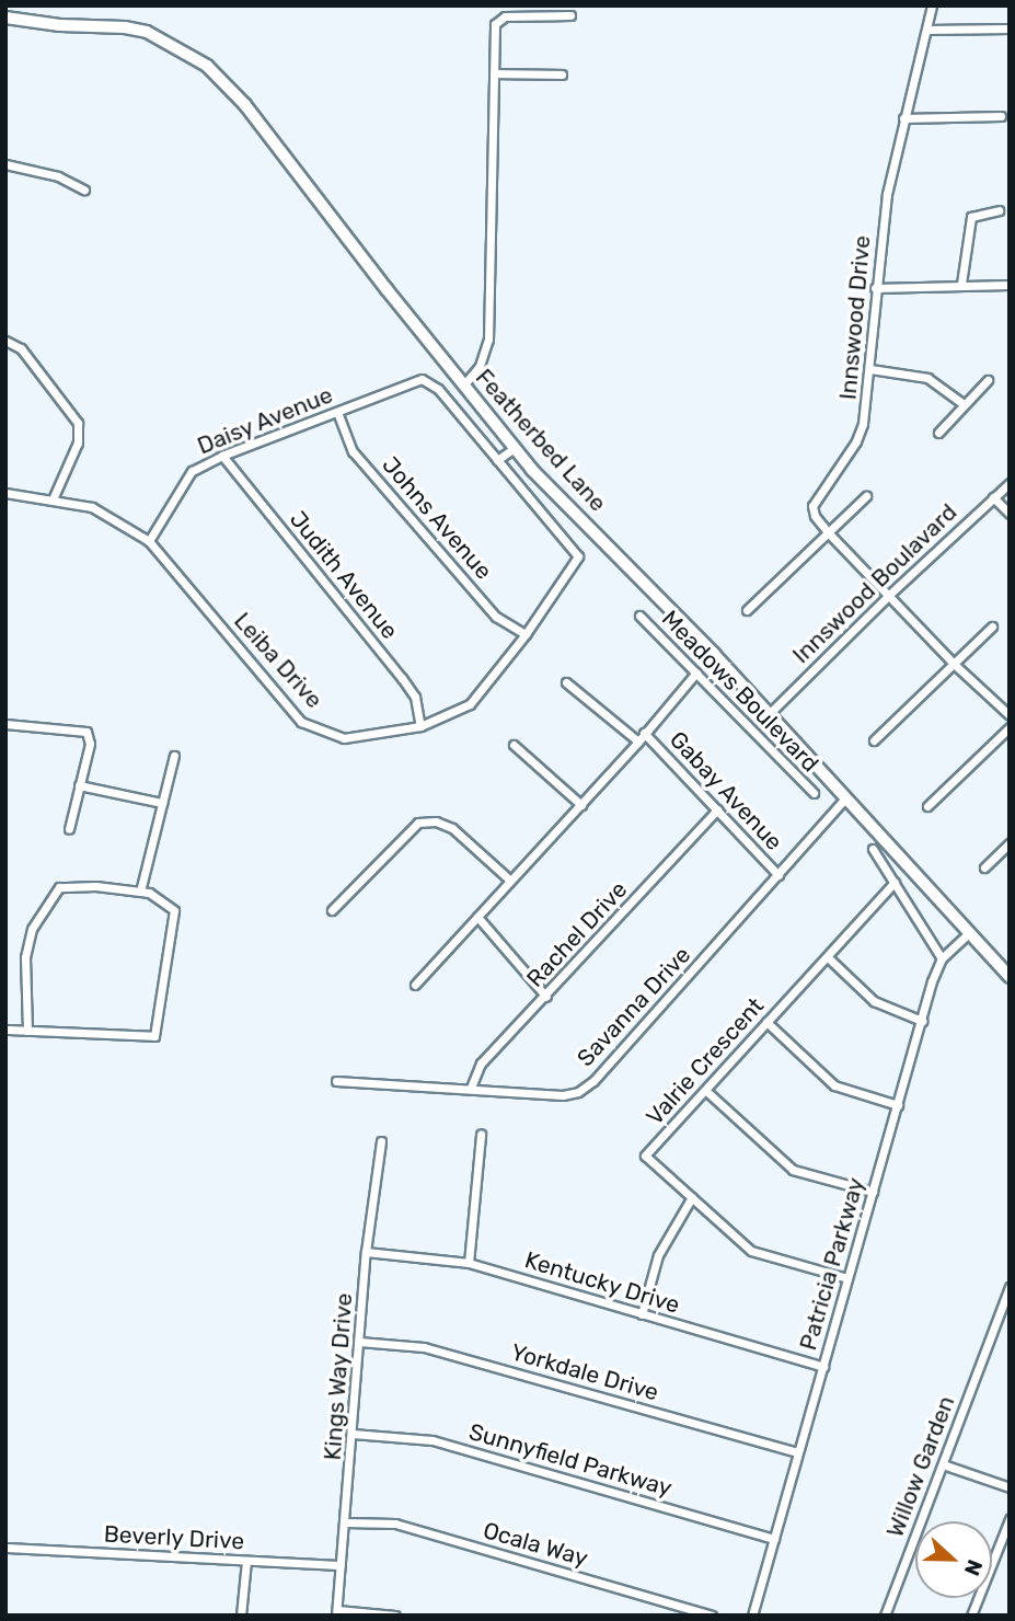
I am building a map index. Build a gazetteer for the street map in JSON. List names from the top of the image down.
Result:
{
  "streets": {
    "main road": ["Featherbed Lane"],
    "street": [
      "Innswood Drive",
      "Daisy Avenue",
      "Johns Avenue",
      "Judith Avenue",
      "Innswood Boulavard",
      "Leiba Drive",
      "Meadows Boulevard",
      "Gabay Avenue",
      "Rachel Drive",
      "Savanna Drive",
      "Valrie Crescent",
      "Patricia Parkway",
      "Kentucky Drive",
      "Yorkdale Drive",
      "Kings Way Drive",
      "Sunnyfield Parkway",
      "Willow Garden",
      "Beverly Drive",
      "Ocala Way"
    ]
  },
  "crossings": [
    ["Innswood Drive", "Innswood Boulavard"],
    ["Daisy Avenue", "Johns Avenue"],
    ["Daisy Avenue", "Judith Avenue"],
    ["Daisy Avenue", "Leiba Drive"],
    ["Featherbed Lane", "Innswood Boulavard"],
    ["Featherbed Lane", "Savanna Drive"],
    ["Featherbed Lane", "Patricia Parkway"],
    ["Johns Avenue", "Leiba Drive"],
    ["Judith Avenue", "Leiba Drive"],
    ["Gabay Avenue", "Rachel Drive"],
    ["Gabay Avenue", "Savanna Drive"],
    ["Rachel Drive", "Savanna Drive"],
    ["Valrie Crescent", "Patricia Parkway"],
    ["Patricia Parkway", "Kentucky Drive"],
    ["Patricia Parkway", "Yorkdale Drive"],
    ["Patricia Parkway", "Sunnyfield Parkway"],
    ["Kentucky Drive", "Kings Way Drive"],
    ["Yorkdale Drive", "Kings Way Drive"],
    ["Kings Way Drive", "Sunnyfield Parkway"],
    ["Kings Way Drive", "Beverly Drive"],
    ["Kings Way Drive", "Ocala Way"]
  ],
  "north": "right"
}
